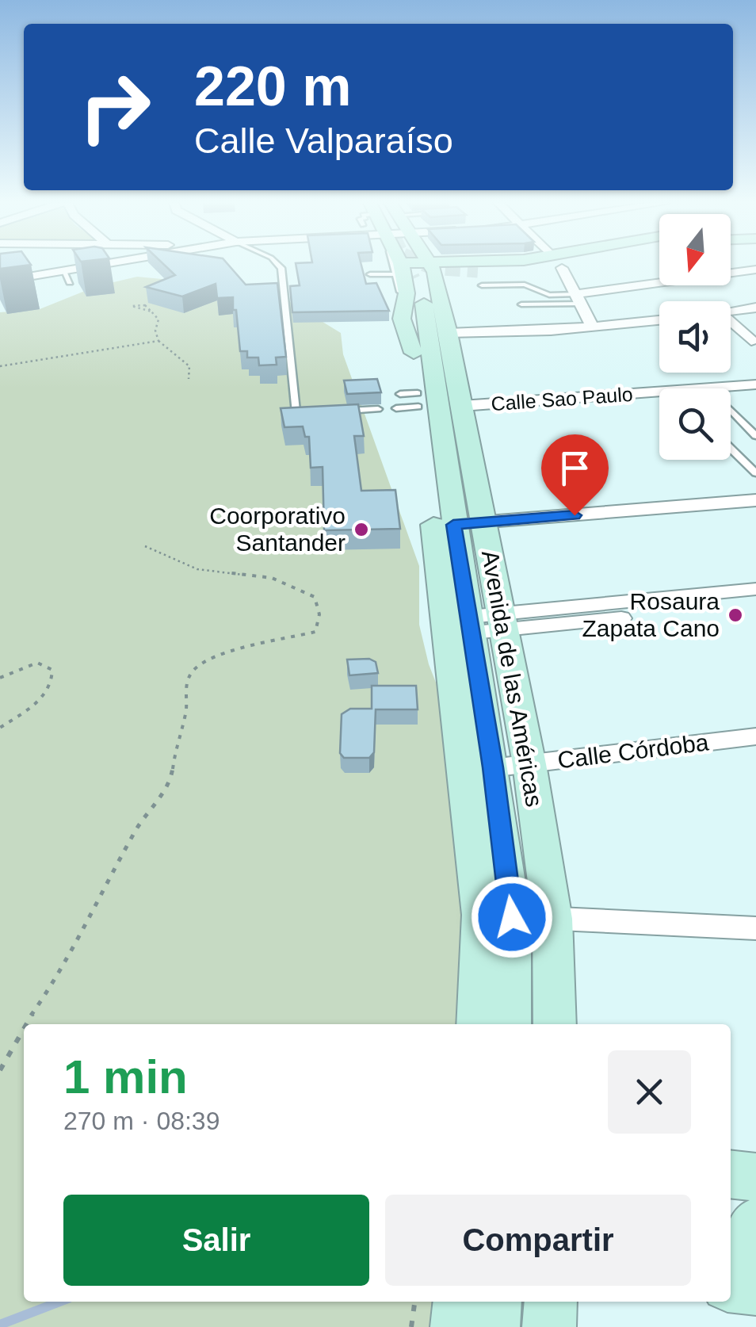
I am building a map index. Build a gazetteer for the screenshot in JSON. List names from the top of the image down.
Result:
{
  "streets": {
    "main road": ["Avenida de las Américas"],
    "street": ["Calle Sao Paulo", "Calle Córdoba"]
  },
  "crossings": [
    ["Calle Sao Paulo", "Avenida de las Américas"],
    ["Avenida de las Américas", "Calle Córdoba"]
  ],
  "places": ["Coorporativo Santander", "Rosaura Zapata Cano"],
  "north": "bottom",
  "page": {
    "turn": ["220 m", "Calle Valparaíso"],
    "heading": ["1 min", "270 m · 08:39"],
    "buttons": ["Salir", "Compartir"]
  }
}
